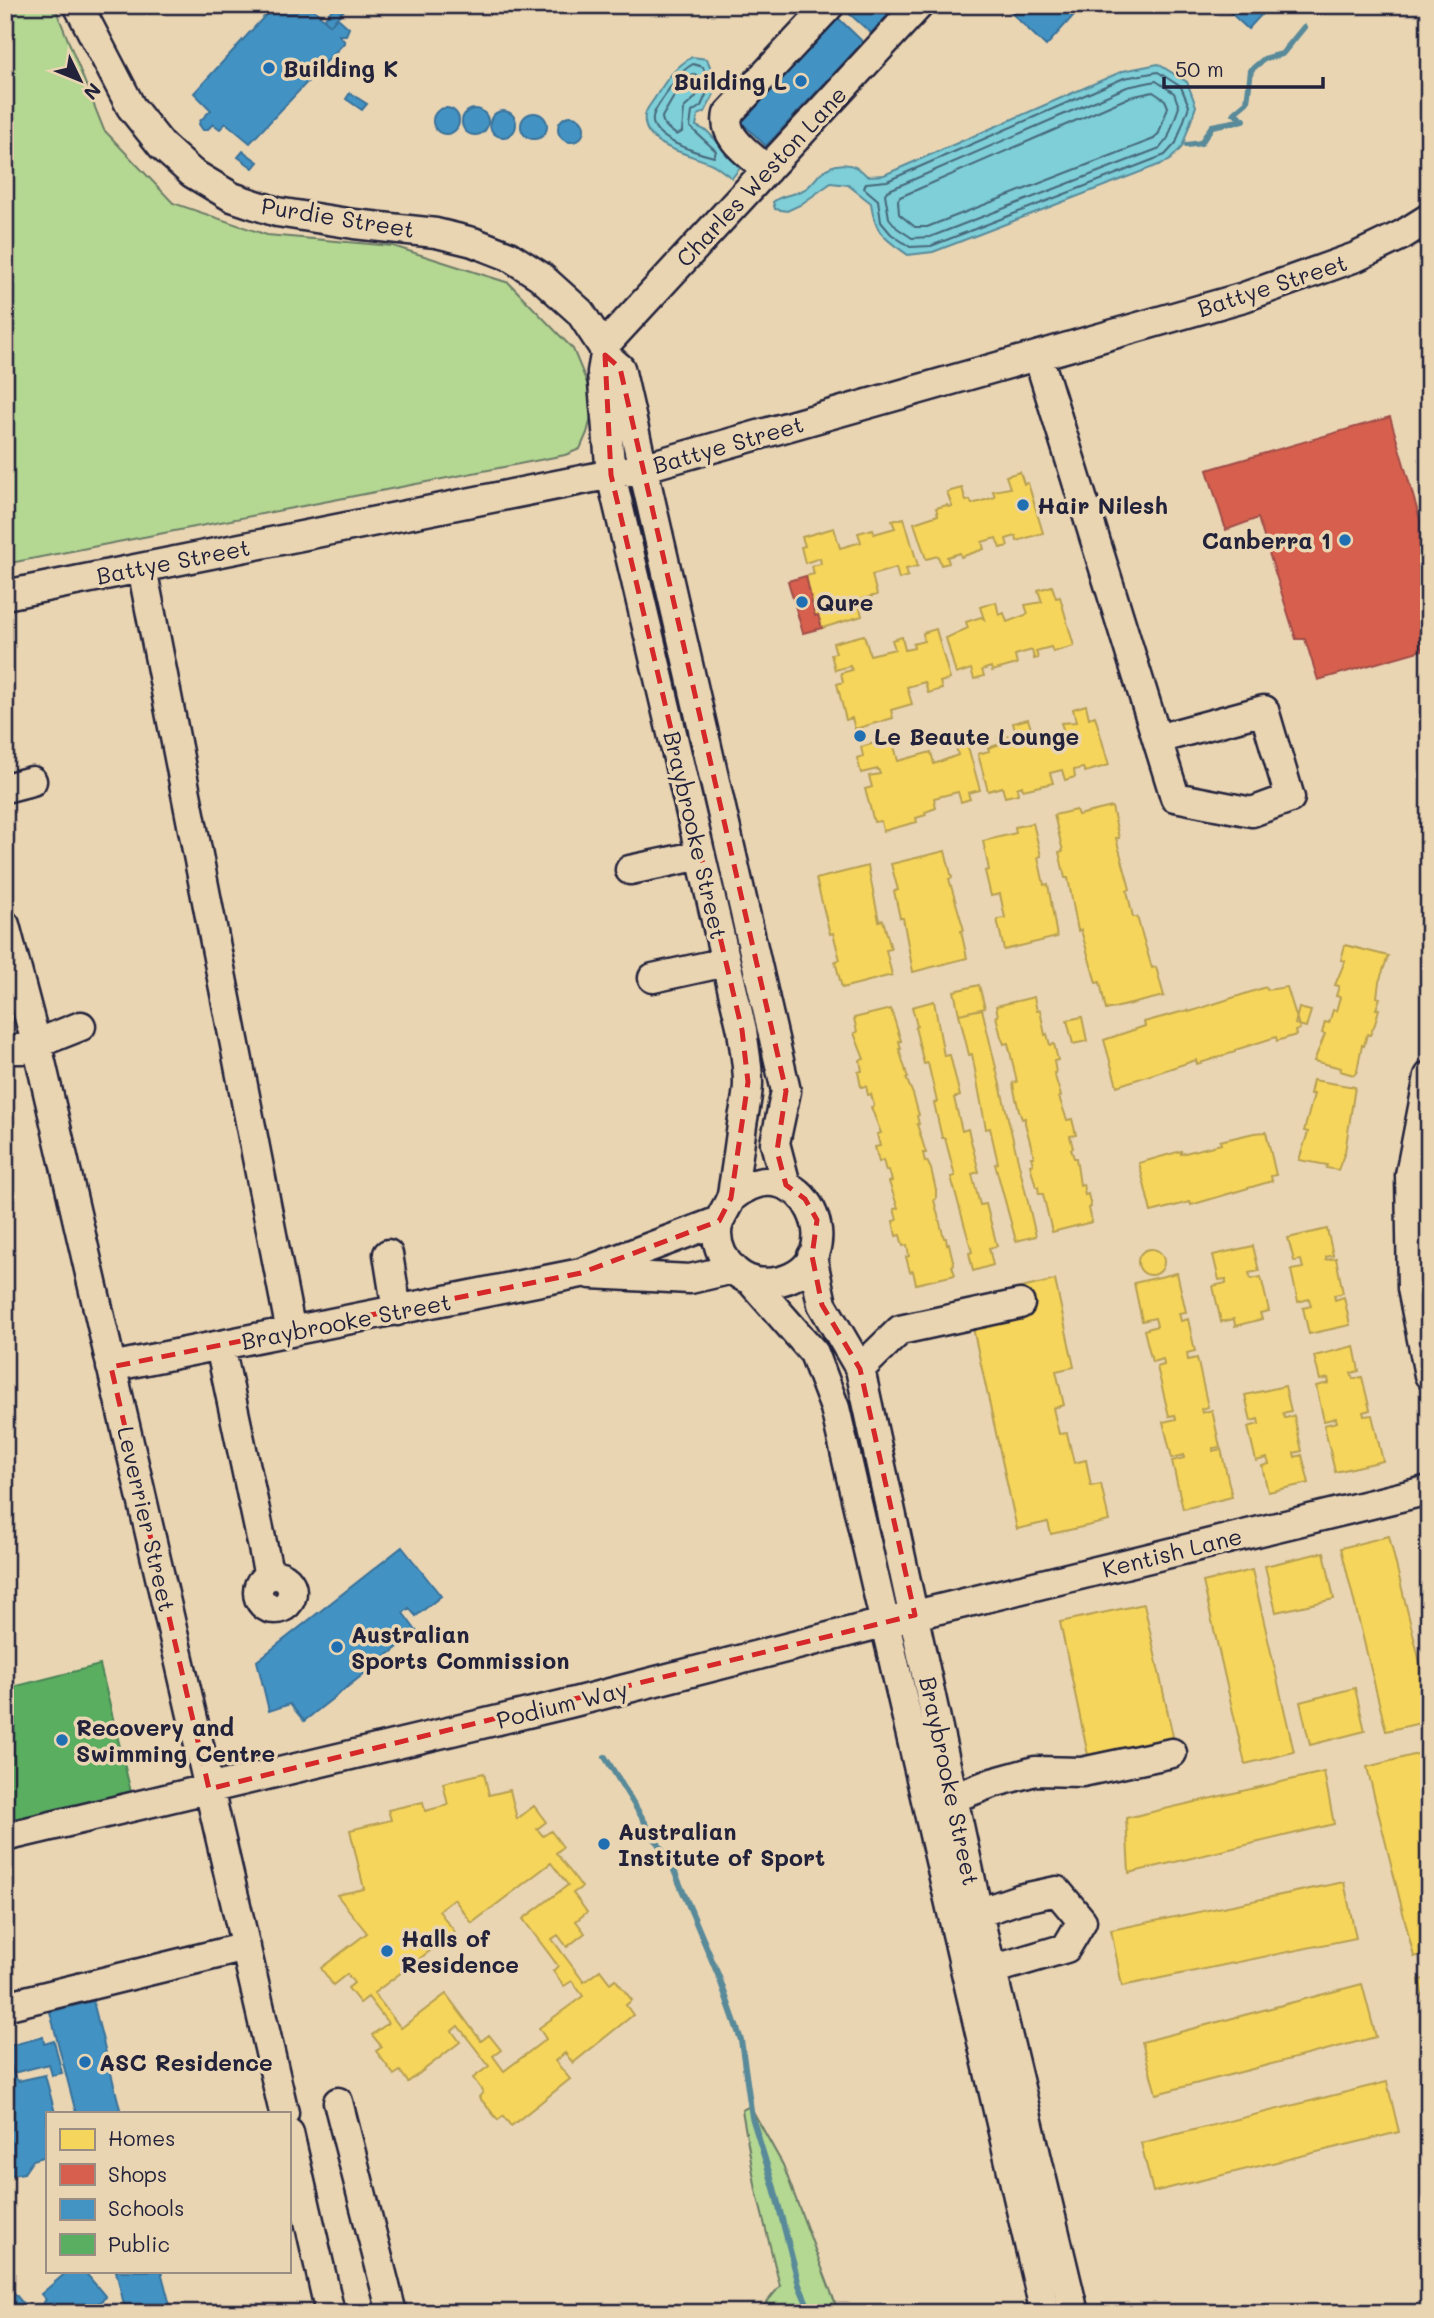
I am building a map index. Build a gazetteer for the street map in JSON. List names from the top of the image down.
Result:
{
  "streets": {
    "street": [
      "Charles Weston Lane",
      "Purdie Street",
      "Battye Street",
      "Braybrooke Street",
      "Leverrier Street",
      "Kentish Lane",
      "Podium Way"
    ]
  },
  "crossings": [
    ["Charles Weston Lane", "Purdie Street"],
    ["Purdie Street", "Battye Street"],
    ["Purdie Street", "Braybrooke Street"],
    ["Battye Street", "Braybrooke Street"],
    ["Braybrooke Street", "Leverrier Street"],
    ["Braybrooke Street", "Kentish Lane"],
    ["Braybrooke Street", "Podium Way"],
    ["Leverrier Street", "Podium Way"],
    ["Kentish Lane", "Podium Way"]
  ],
  "places": [
    "Building K",
    "Building L",
    "Hair Nilesh",
    "Canberra 1",
    "Qure",
    "Le Beaute Lounge",
    "Australian Sports Commission",
    "Recovery and Swimming Centre",
    "Australian Institute of Sport",
    "Halls of Residence",
    "ASC Residence"
  ],
  "legend": [
    "Homes",
    "Shops",
    "Schools",
    "Public"
  ],
  "scale_bar": "50 m",
  "north": "bottom right"
}
